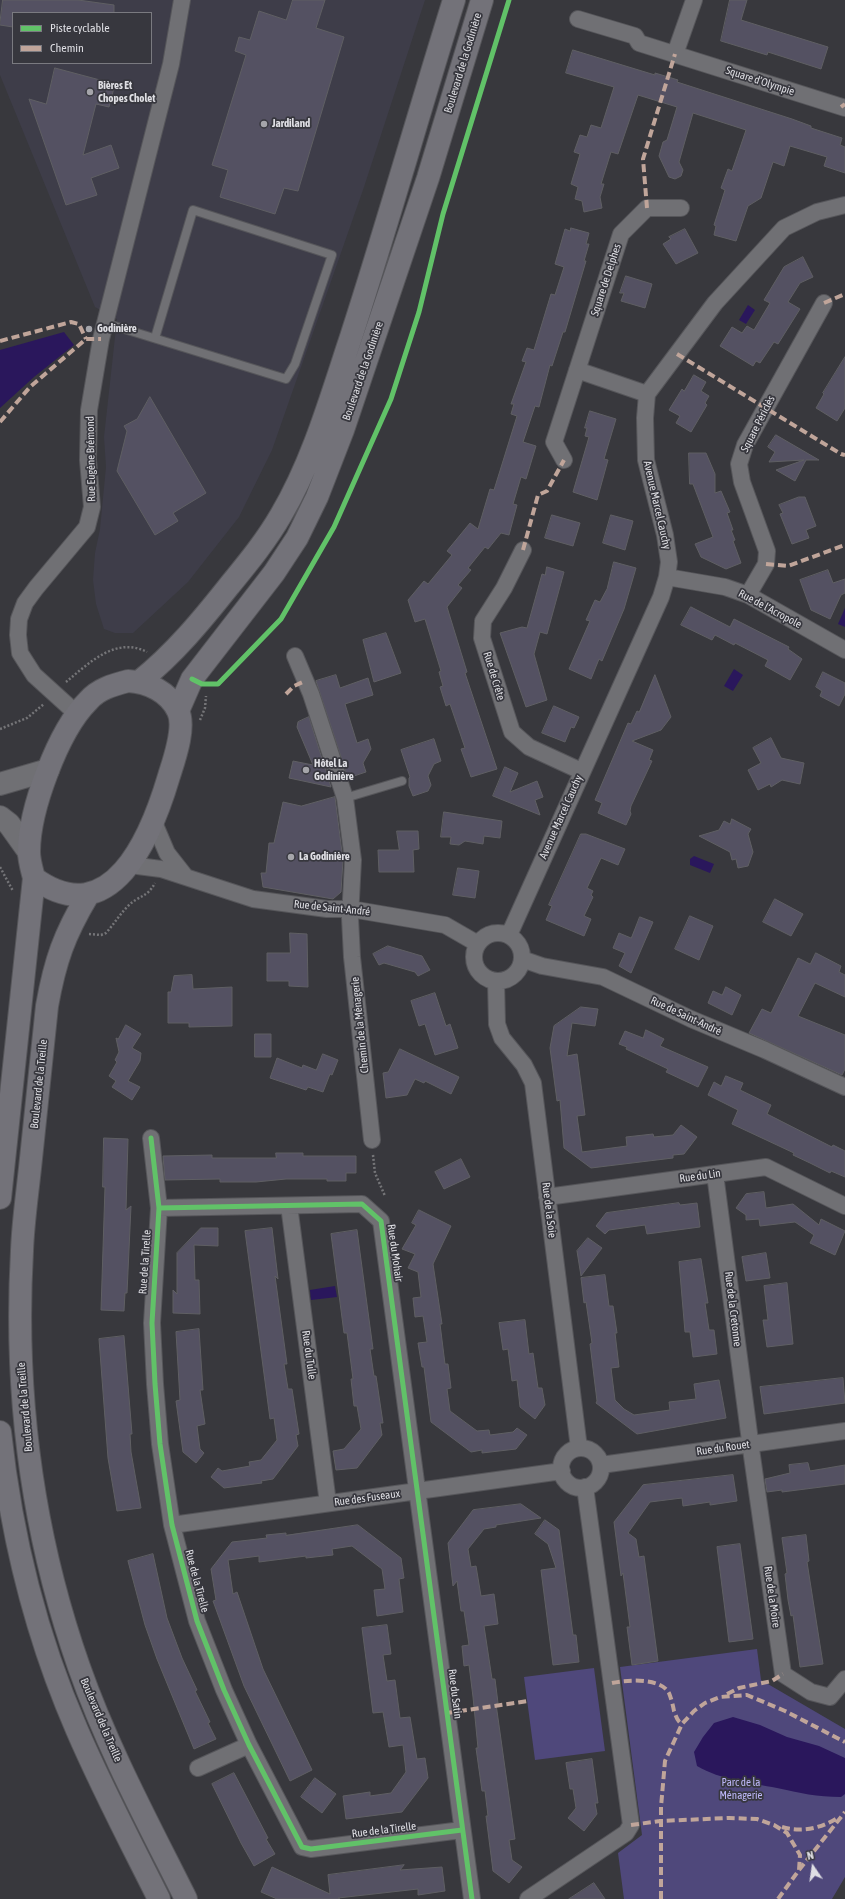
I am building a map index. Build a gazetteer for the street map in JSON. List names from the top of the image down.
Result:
{
  "streets": {
    "main road": ["Boulevard de la Godinière", "Boulevard de la Treille"],
    "street": [
      "Square d’Olympie",
      "Square de Delphes",
      "Square Périclès",
      "Rue Eugène Brémond",
      "Avenue Marcel Cauchy",
      "Rue de l’Acropole",
      "Rue de Crête",
      "Rue de Saint-André",
      "Chemin de la Ménagerie",
      "Rue du Lin",
      "Rue de la Soie",
      "Rue du Mohair",
      "Rue de la Tirelle",
      "Rue de la Cretonne",
      "Rue du Tulle",
      "Rue du Rouet",
      "Rue des Fuseaux",
      "Rue de la Moire",
      "Rue du Satin"
    ]
  },
  "crossings": [
    ["Square Périclès", "Rue de l’Acropole"],
    ["Avenue Marcel Cauchy", "Rue de l’Acropole"],
    ["Avenue Marcel Cauchy", "Rue de Crête"],
    ["Avenue Marcel Cauchy", "Rue de Saint-André"],
    ["Avenue Marcel Cauchy", "Rue de la Soie"],
    ["Rue de Saint-André", "Chemin de la Ménagerie"],
    ["Rue de Saint-André", "Rue de la Soie"],
    ["Rue du Lin", "Rue de la Soie"],
    ["Rue du Lin", "Rue de la Cretonne"],
    ["Rue de la Soie", "Rue du Rouet"],
    ["Rue de la Soie", "Rue des Fuseaux"],
    ["Rue du Mohair", "Rue de la Tirelle"],
    ["Rue du Mohair", "Rue du Tulle"],
    ["Rue du Mohair", "Rue des Fuseaux"],
    ["Rue du Mohair", "Rue du Satin"],
    ["Rue de la Tirelle", "Rue des Fuseaux"],
    ["Rue de la Tirelle", "Rue du Satin"],
    ["Rue de la Cretonne", "Rue du Rouet"],
    ["Rue de la Cretonne", "Rue de la Moire"],
    ["Rue du Tulle", "Rue des Fuseaux"],
    ["Rue du Rouet", "Rue des Fuseaux"],
    ["Rue du Rouet", "Rue de la Moire"],
    ["Rue des Fuseaux", "Rue du Satin"]
  ],
  "parks": ["Parc de la Ménagerie"],
  "places": [
    "Bières Et Chopes Cholet",
    "Jardiland",
    "Godinière",
    "Hôtel La Godinière",
    "La Godinière"
  ],
  "legend": ["Piste cyclable", "Chemin"],
  "north": "top"
}
